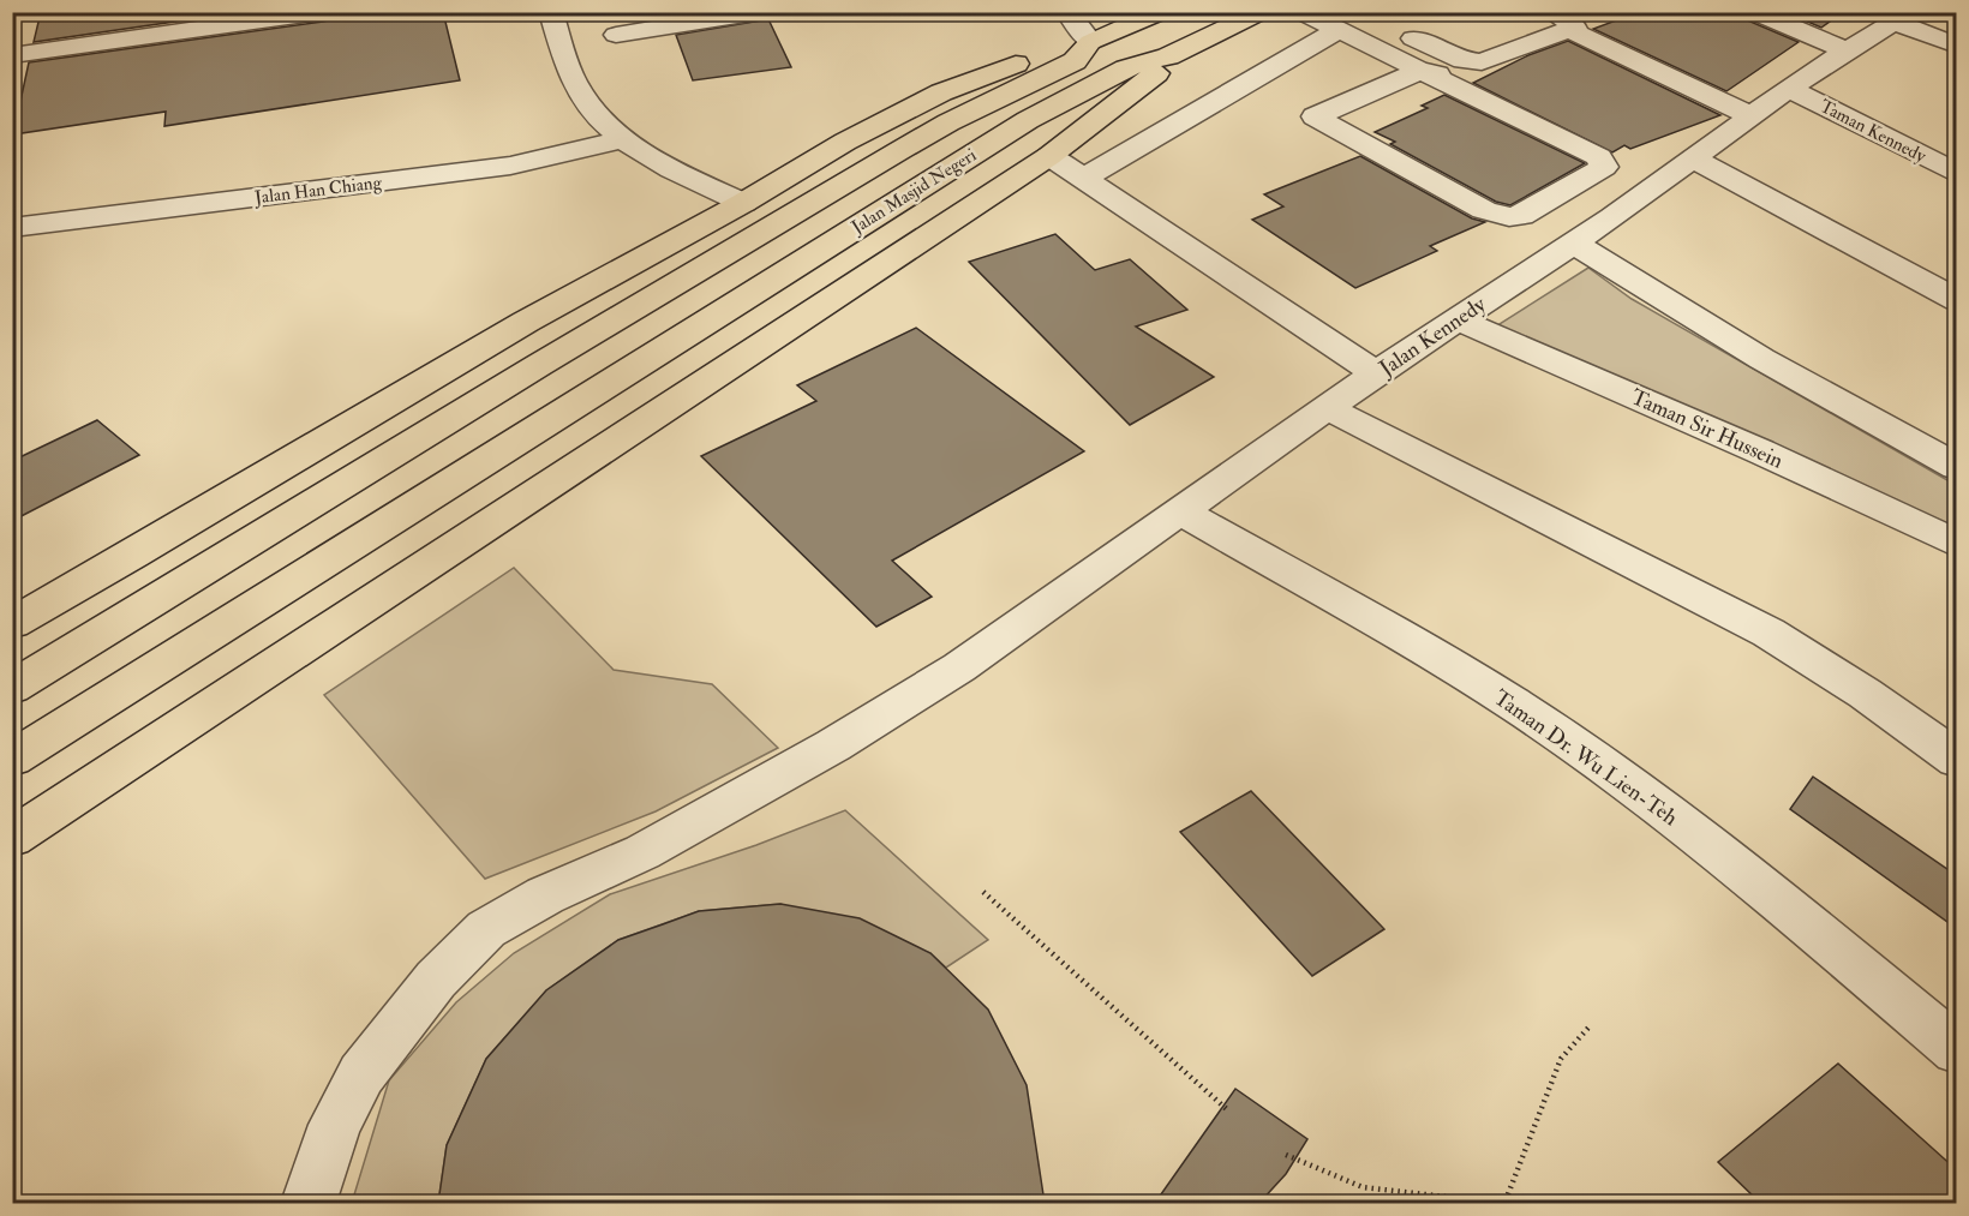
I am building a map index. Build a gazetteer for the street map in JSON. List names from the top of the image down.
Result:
{
  "streets": {
    "highway": ["Jalan Masjid Negeri"],
    "street": [
      "Taman Kennedy",
      "Jalan Han Chiang",
      "Jalan Kennedy",
      "Taman Sir Hussein",
      "Taman Dr. Wu Lien-Teh"
    ]
  },
  "crossings": [
    ["Taman Kennedy", "Jalan Kennedy"],
    ["Jalan Kennedy", "Taman Sir Hussein"],
    ["Jalan Kennedy", "Taman Dr. Wu Lien-Teh"]
  ]
}
